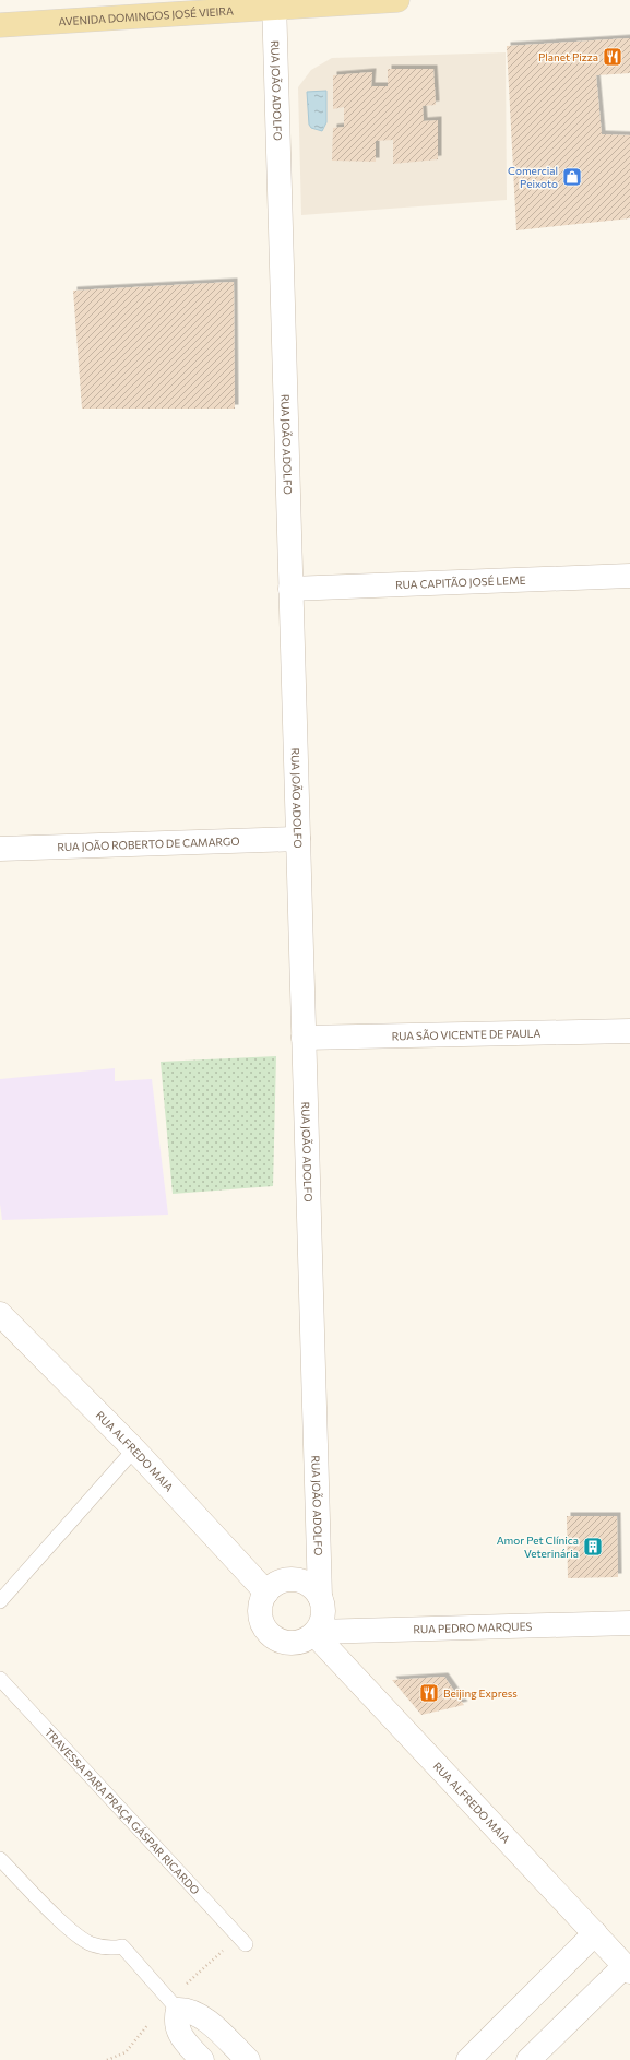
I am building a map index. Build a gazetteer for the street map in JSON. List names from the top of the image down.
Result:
{
  "streets": {
    "main road": ["AVENIDA DOMINGOS JOSÉ VIEIRA"],
    "street": [
      "RUA JOÃO ADOLFO",
      "RUA CAPITÃO JOSÉ LEME",
      "RUA JOÃO ROBERTO DE CAMARGO",
      "RUA SÃO VICENTE DE PAULA",
      "RUA ALFREDO MAIA",
      "RUA PEDRO MARQUES"
    ],
    "lane": ["TRAVESSA PARA PRAÇA GÁSPAR RICARDO"]
  },
  "crossings": [
    ["AVENIDA DOMINGOS JOSÉ VIEIRA", "RUA JOÃO ADOLFO"],
    ["RUA JOÃO ADOLFO", "RUA CAPITÃO JOSÉ LEME"],
    ["RUA JOÃO ADOLFO", "RUA JOÃO ROBERTO DE CAMARGO"],
    ["RUA JOÃO ADOLFO", "RUA SÃO VICENTE DE PAULA"],
    ["RUA JOÃO ADOLFO", "RUA ALFREDO MAIA"],
    ["RUA JOÃO ADOLFO", "RUA PEDRO MARQUES"],
    ["RUA ALFREDO MAIA", "RUA PEDRO MARQUES"]
  ],
  "places": {
    "restaurant": ["Planet Pizza", "Beijing Express"],
    "shop": ["Comercial Peixoto"],
    "building": ["Amor Pet Clínica Veterinária"]
  }
}
